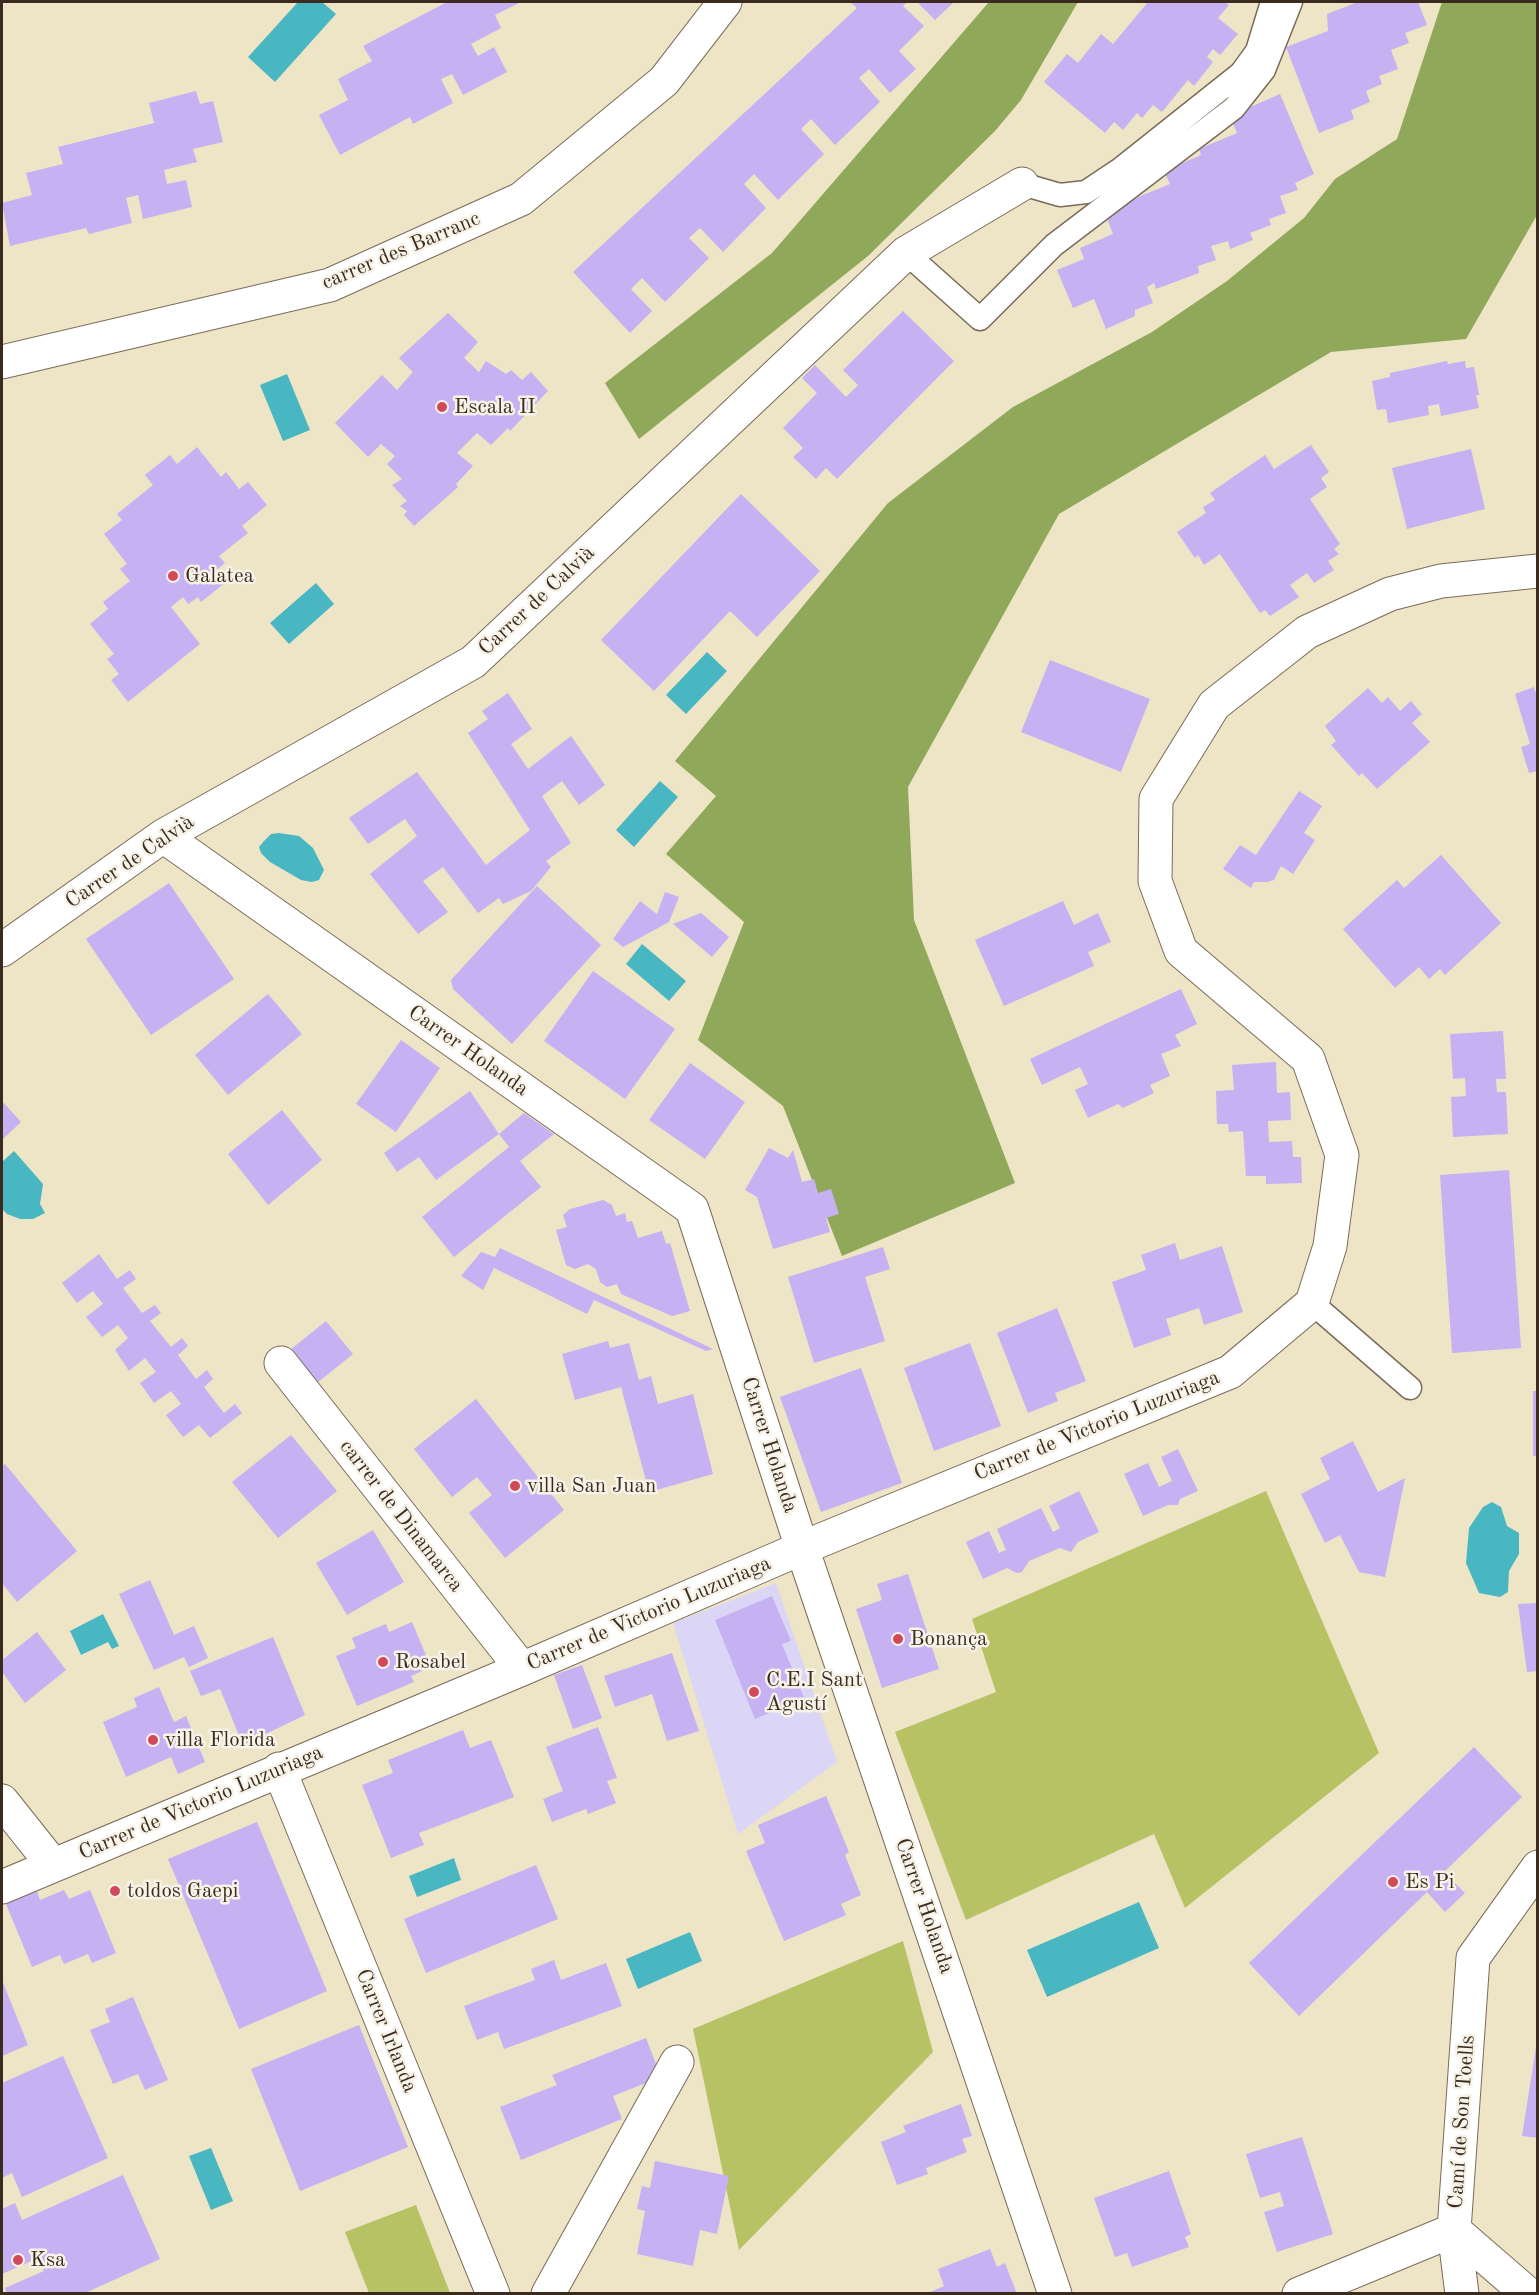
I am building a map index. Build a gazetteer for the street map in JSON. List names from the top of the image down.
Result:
{
  "streets": {
    "street": [
      "carrer des Barranc",
      "Carrer de Calvià",
      "Carrer Holanda",
      "Carrer de Victorio Luzuriaga",
      "carrer de Dinamarca",
      "Carrer Irlanda",
      "Camí de Son Toells"
    ]
  },
  "crossings": [
    ["Carrer de Calvià", "Carrer Holanda"],
    ["Carrer Holanda", "Carrer de Victorio Luzuriaga"],
    ["Carrer de Victorio Luzuriaga", "carrer de Dinamarca"],
    ["Carrer de Victorio Luzuriaga", "Carrer Irlanda"]
  ],
  "places": [
    "Escala II",
    "Galatea",
    "villa San Juan",
    "Bonança",
    "Rosabel",
    "C.E.I Sant Agustí",
    "villa Florida",
    "Es Pi",
    "toldos Gaepi",
    "Ksa"
  ]
}
